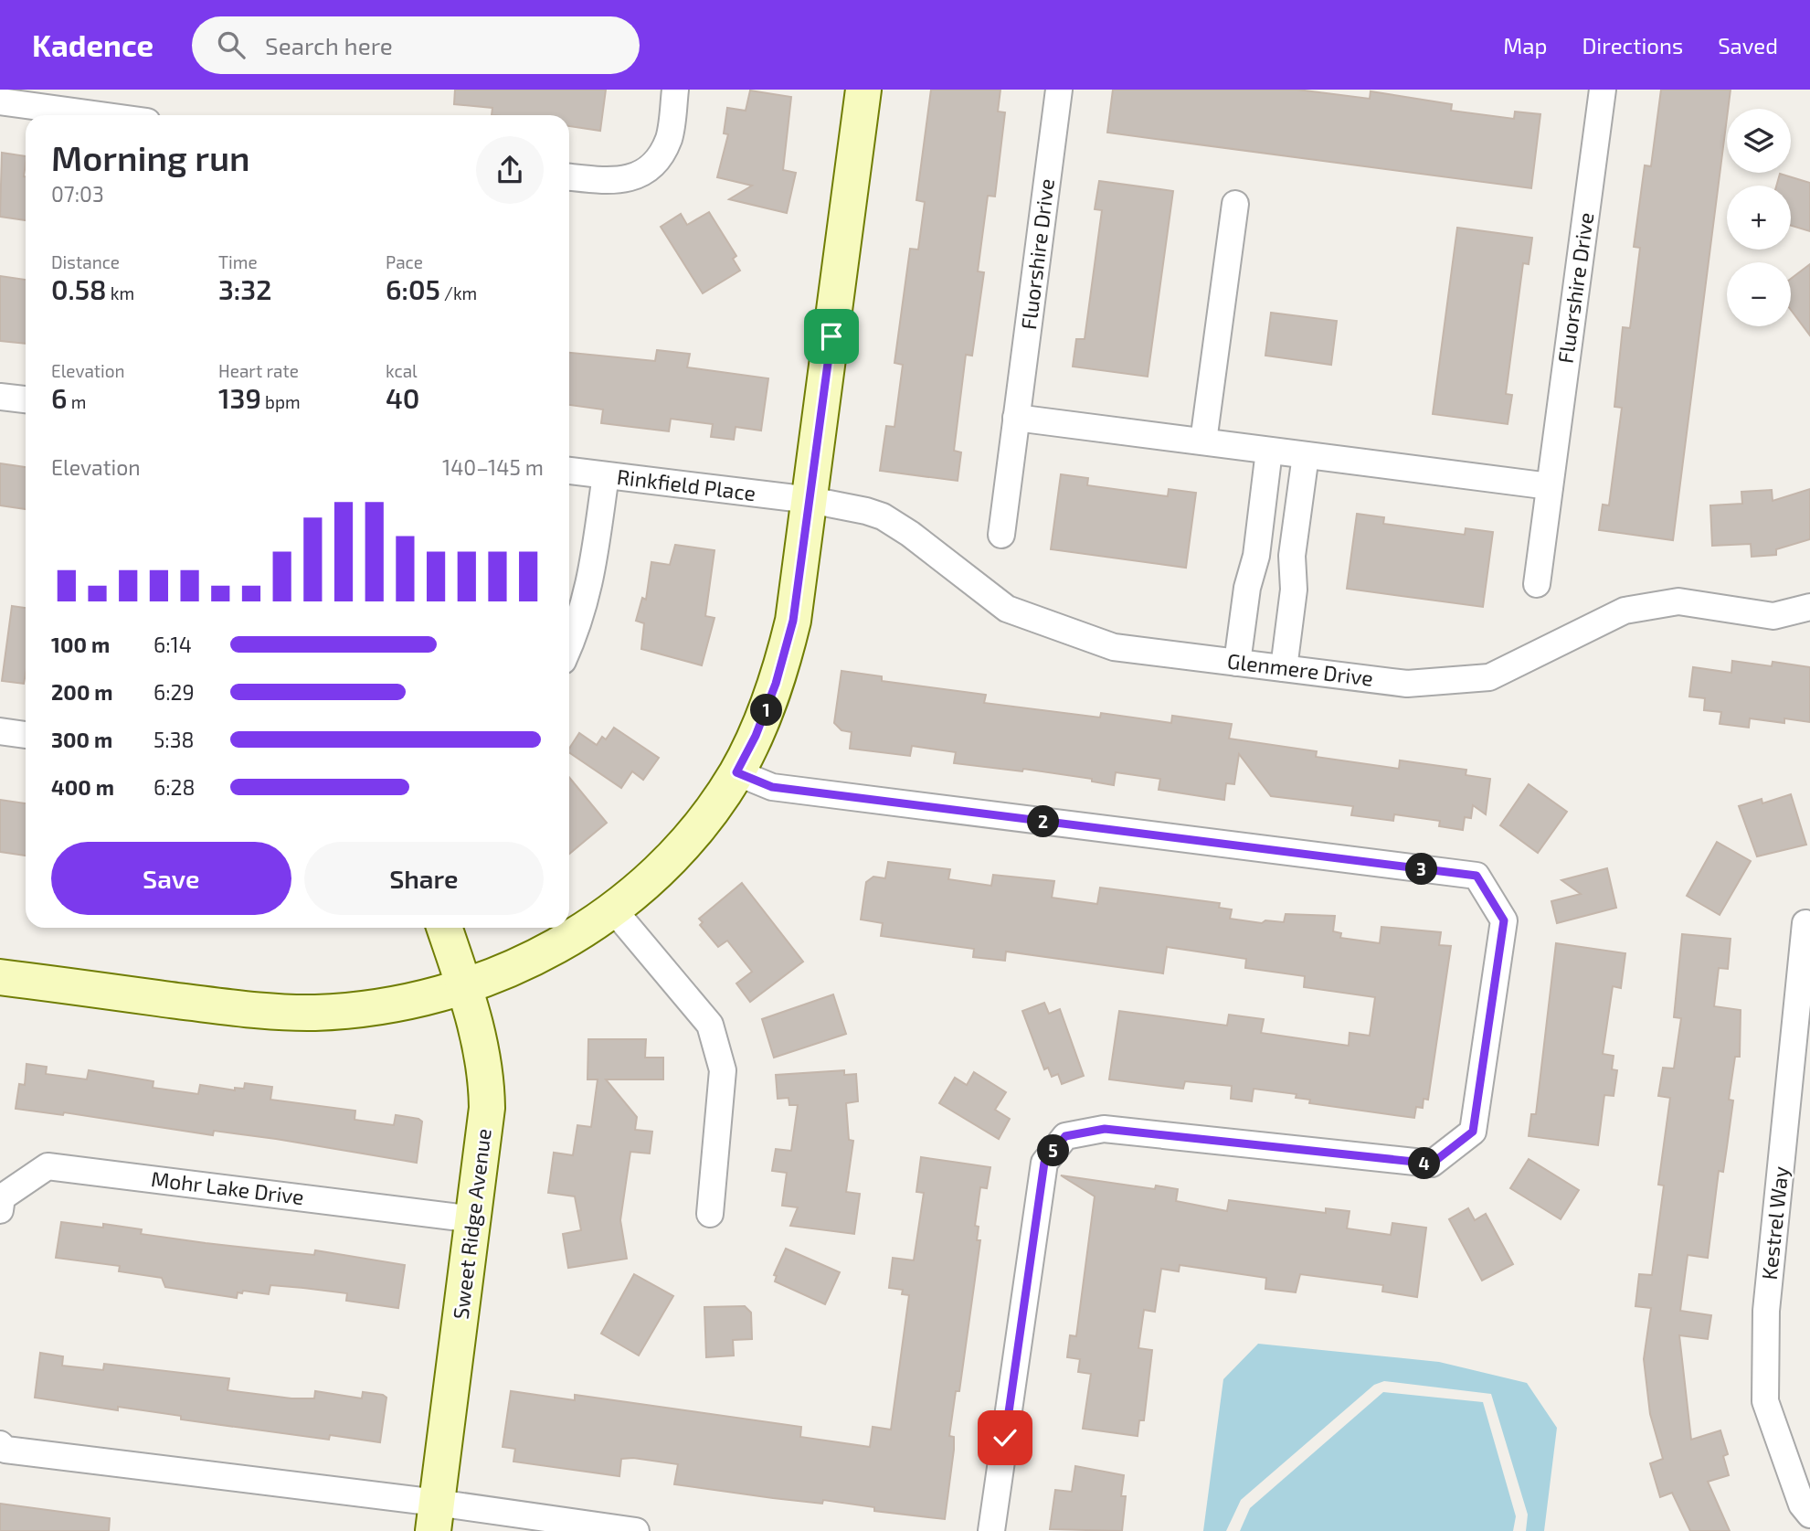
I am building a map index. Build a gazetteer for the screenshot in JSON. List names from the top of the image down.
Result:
{
  "streets": {
    "street": [
      "Fluorshire Drive",
      "Rinkfield Place",
      "Glenmere Drive",
      "Mohr Lake Drive",
      "Kestrel Way",
      "Sweet Ridge Avenue"
    ]
  },
  "crossings": [
    ["Rinkfield Place", "Glenmere Drive"],
    ["Mohr Lake Drive", "Sweet Ridge Avenue"]
  ],
  "page": {
    "header": "Kadence",
    "search": "Search here",
    "nav": ["Map", "Directions", "Saved"],
    "map_buttons": ["+", "−"],
    "heading": ["Morning run", "07:03"],
    "stats": [
      ["Distance", "0.58 km"],
      ["Time", "3:32"],
      ["Pace", "6:05 /km"],
      ["Elevation", "6 m"],
      ["Heart rate", "139 bpm"],
      ["kcal", "40"]
    ],
    "chart": ["Elevation", "140–145 m"],
    "list": [
      {
        "name": "100 m",
        "note": "6:14"
      },
      {
        "name": "200 m",
        "note": "6:29"
      },
      {
        "name": "300 m",
        "note": "5:38"
      },
      {
        "name": "400 m",
        "note": "6:28"
      }
    ],
    "pins": [
      "1",
      "2",
      "3",
      "5",
      "4"
    ],
    "buttons": ["Save", "Share"]
  }
}
